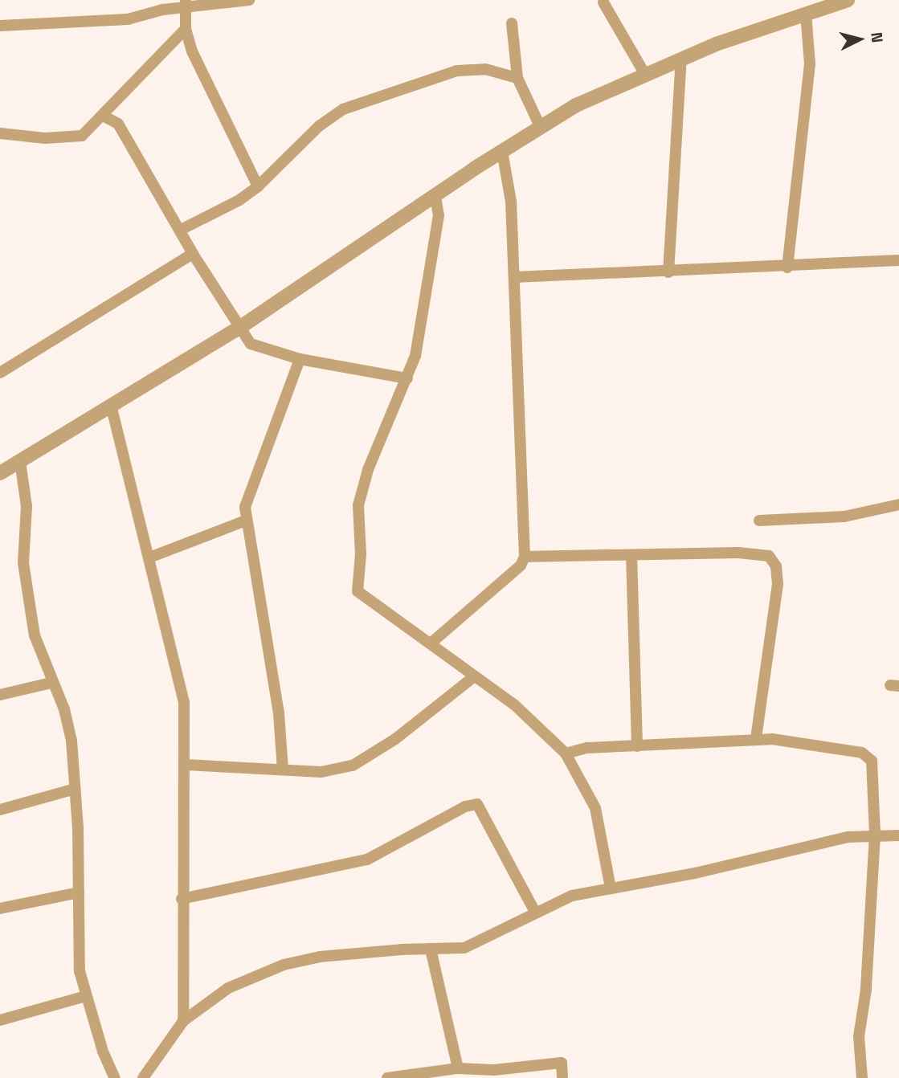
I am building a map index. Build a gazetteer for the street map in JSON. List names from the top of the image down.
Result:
{
  "north": "right"
}
